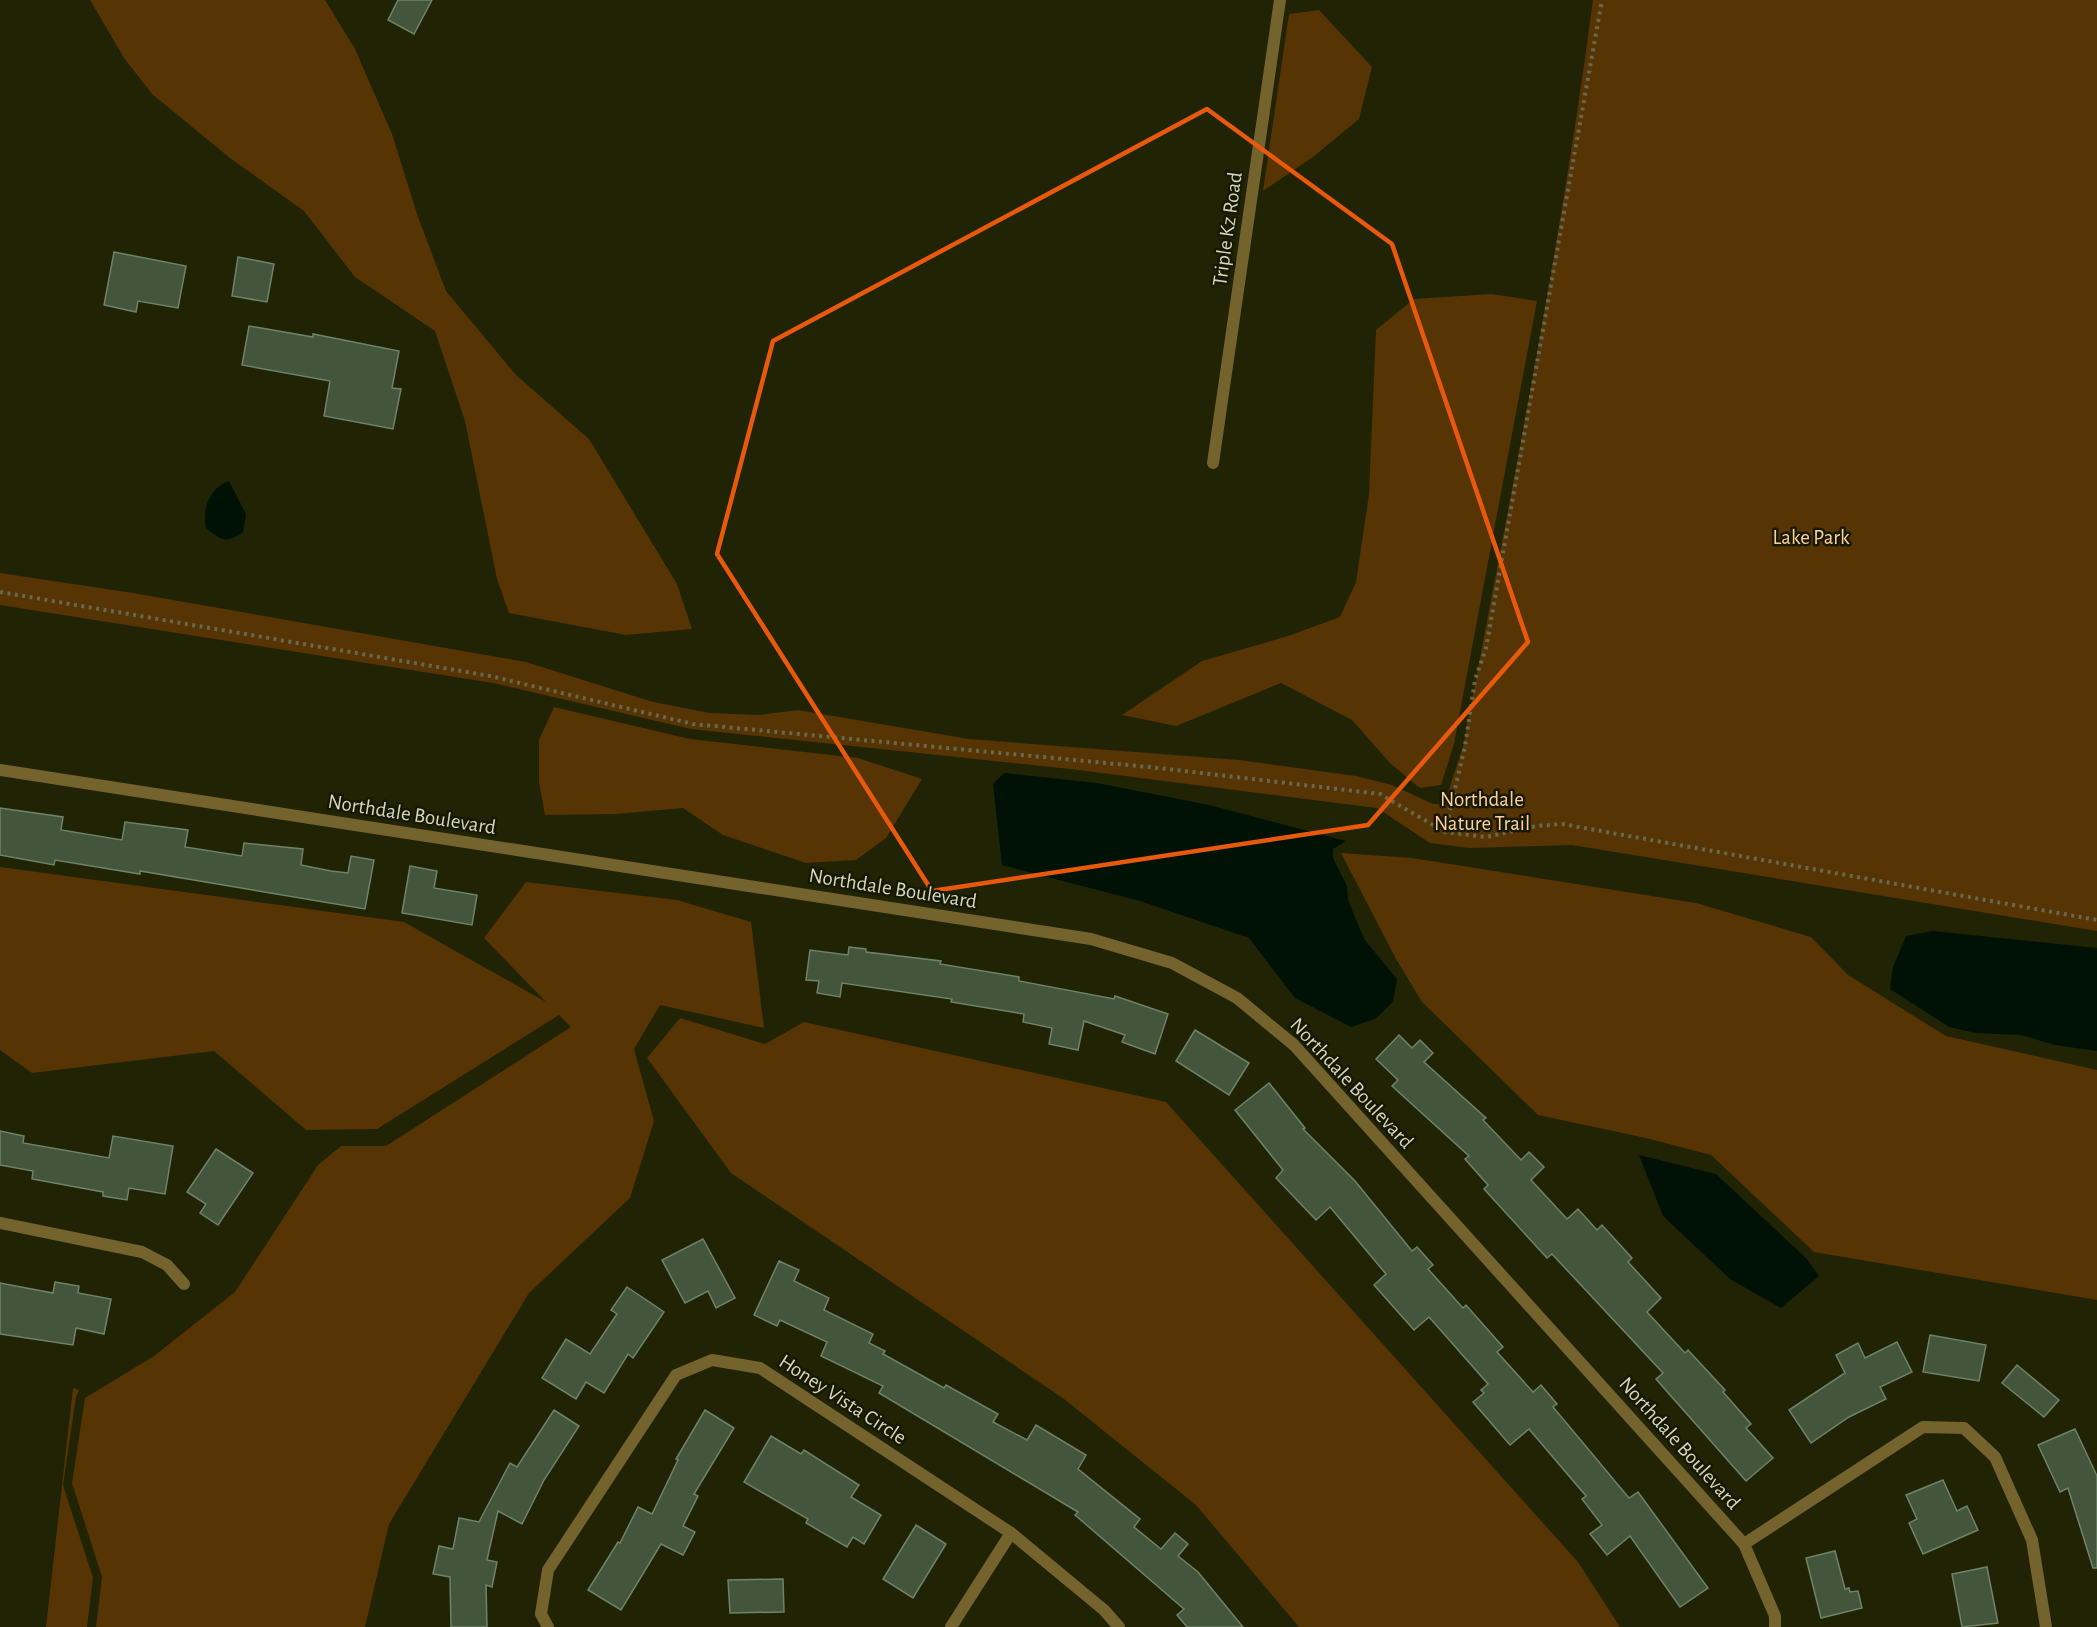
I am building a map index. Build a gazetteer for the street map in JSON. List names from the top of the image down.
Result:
{
  "streets": {
    "street": ["Triple Kz Road", "Northdale Boulevard", "Honey Vista Circle"]
  },
  "parks": ["Lake Park", "Northdale Nature Trail"]
}
